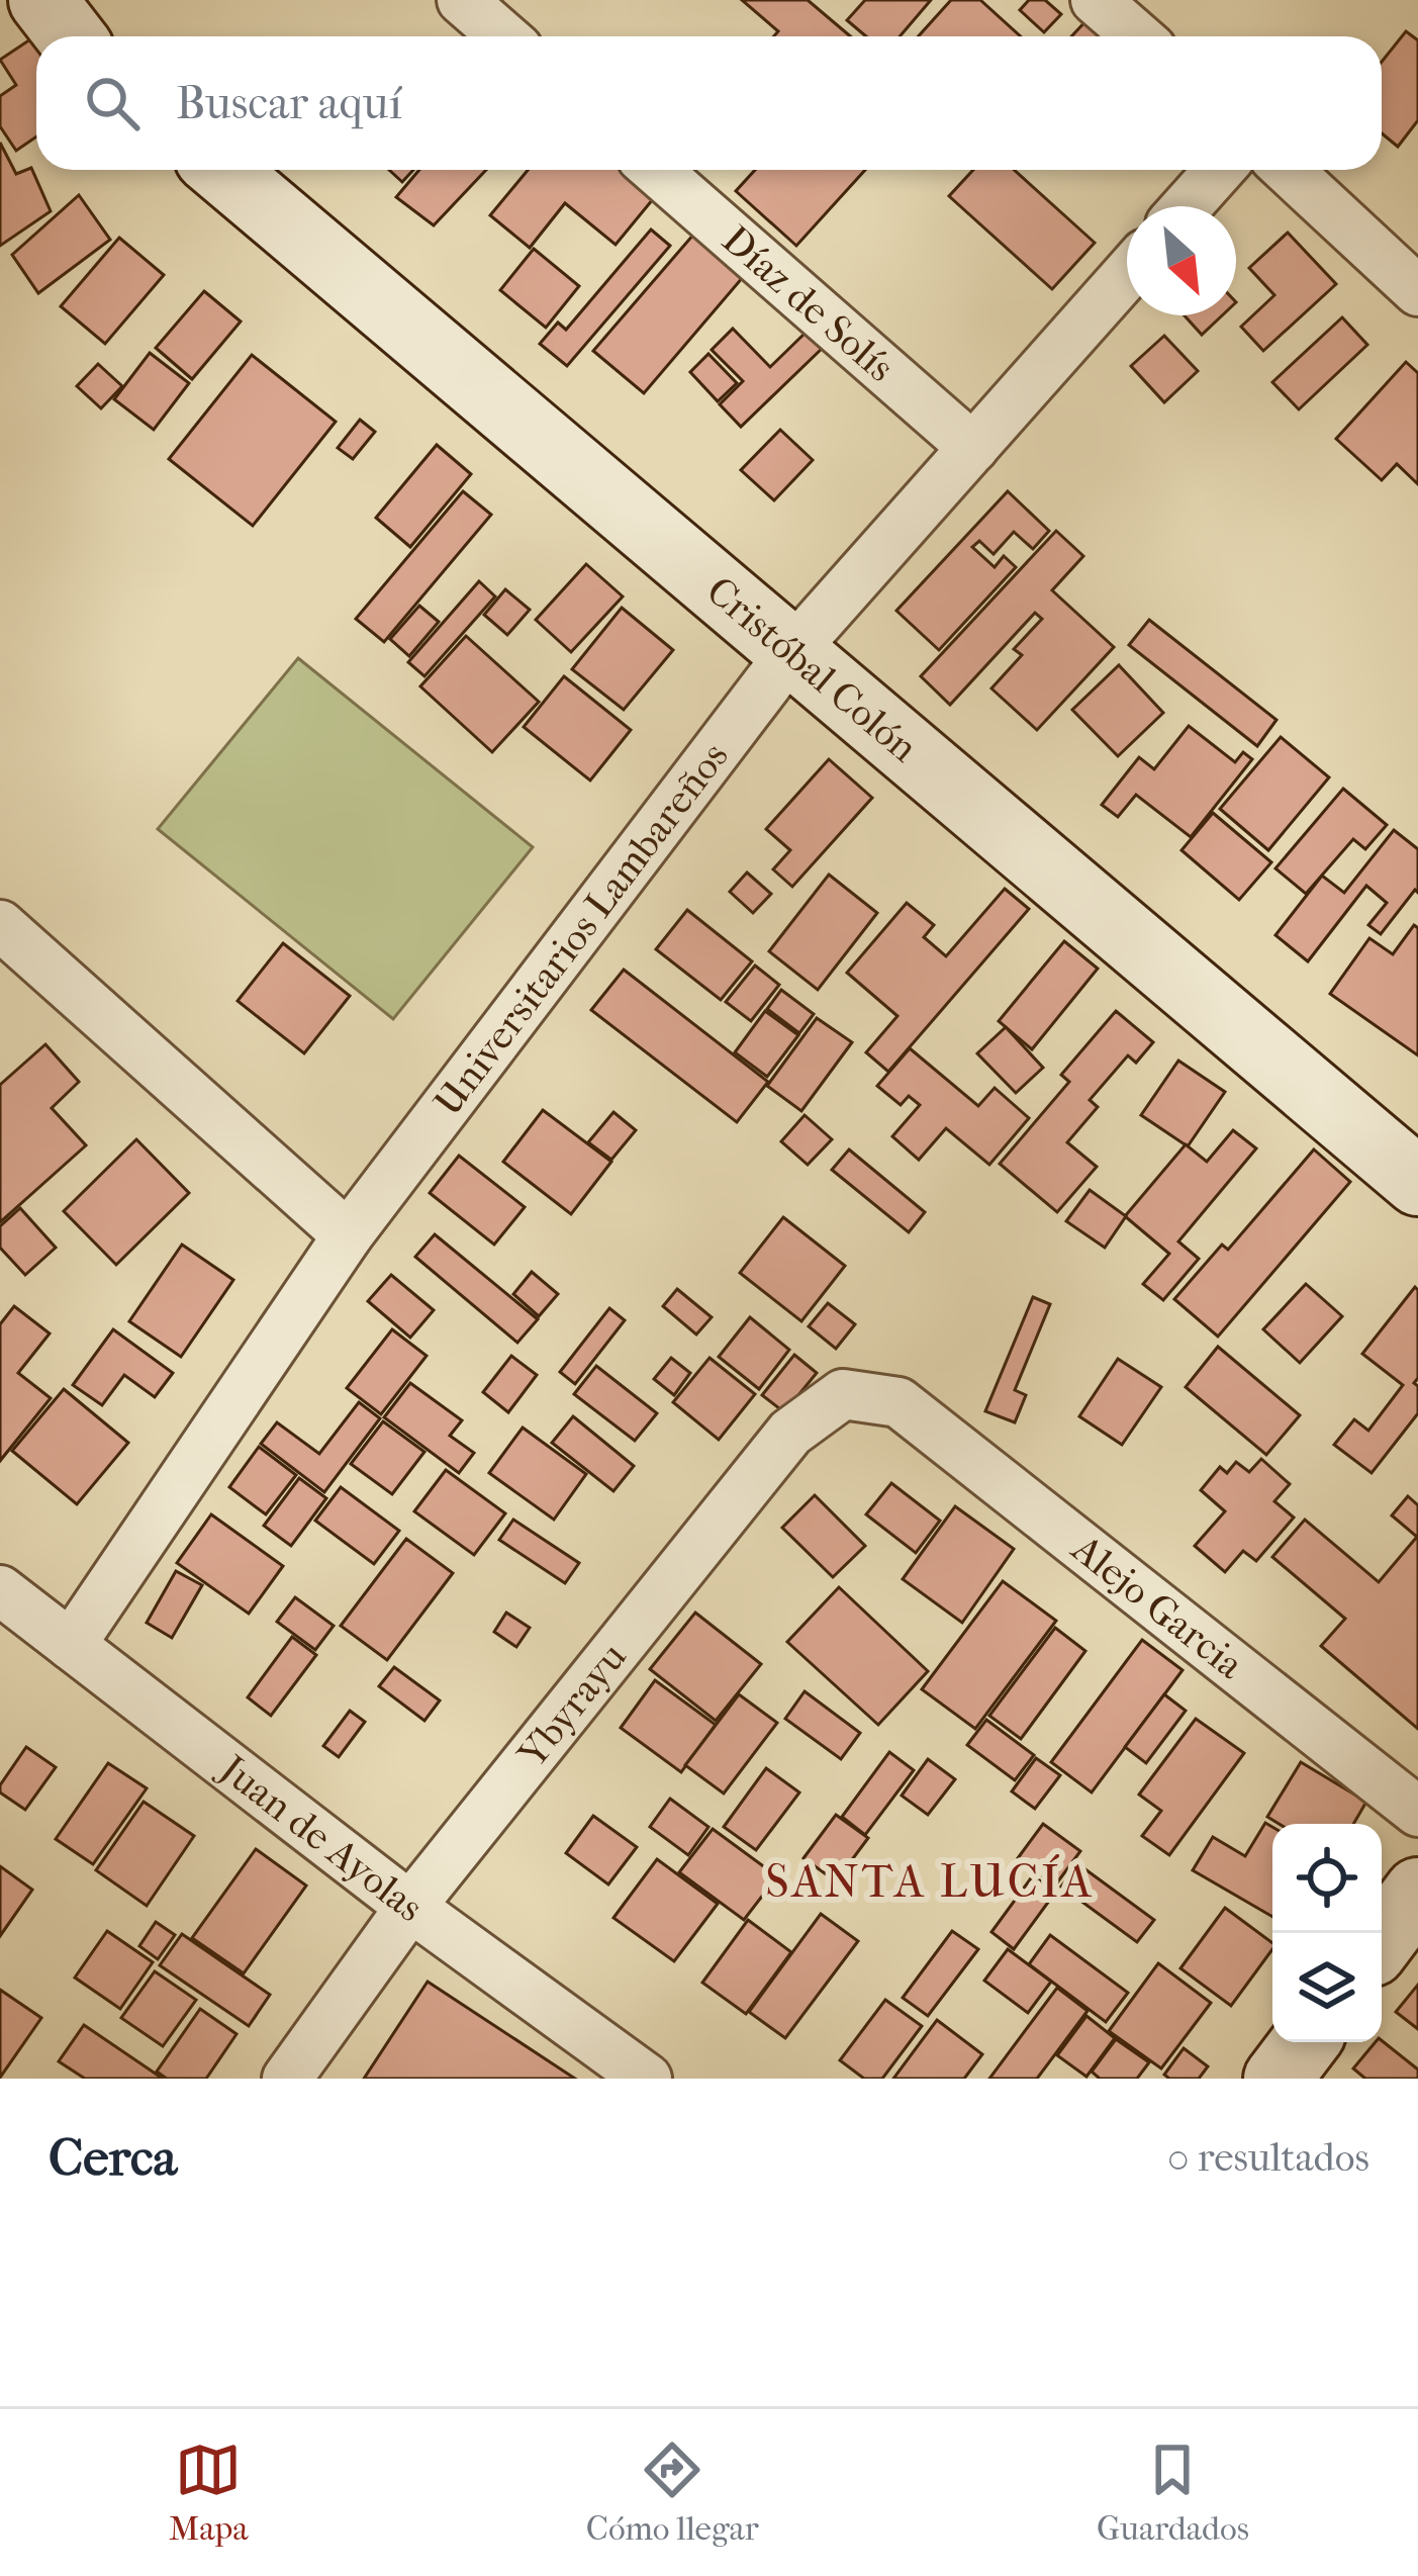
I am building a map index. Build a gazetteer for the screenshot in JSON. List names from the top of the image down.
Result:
{
  "streets": {
    "street": [
      "Díaz de Solís",
      "Cristóbal Colón",
      "Universitarios Lambareños",
      "Alejo Garcia",
      "Ybyrayu",
      "Juan de Ayolas"
    ]
  },
  "crossings": [
    ["Díaz de Solís", "Universitarios Lambareños"],
    ["Cristóbal Colón", "Universitarios Lambareños"],
    ["Universitarios Lambareños", "Juan de Ayolas"],
    ["Alejo Garcia", "Ybyrayu"],
    ["Ybyrayu", "Juan de Ayolas"]
  ],
  "districts": ["SANTA LUCÍA"],
  "north": "bottom right",
  "page": {
    "search": "Buscar aquí",
    "heading": ["Cerca", "0 resultados"],
    "nav": ["Mapa", "Cómo llegar", "Guardados"]
  }
}
